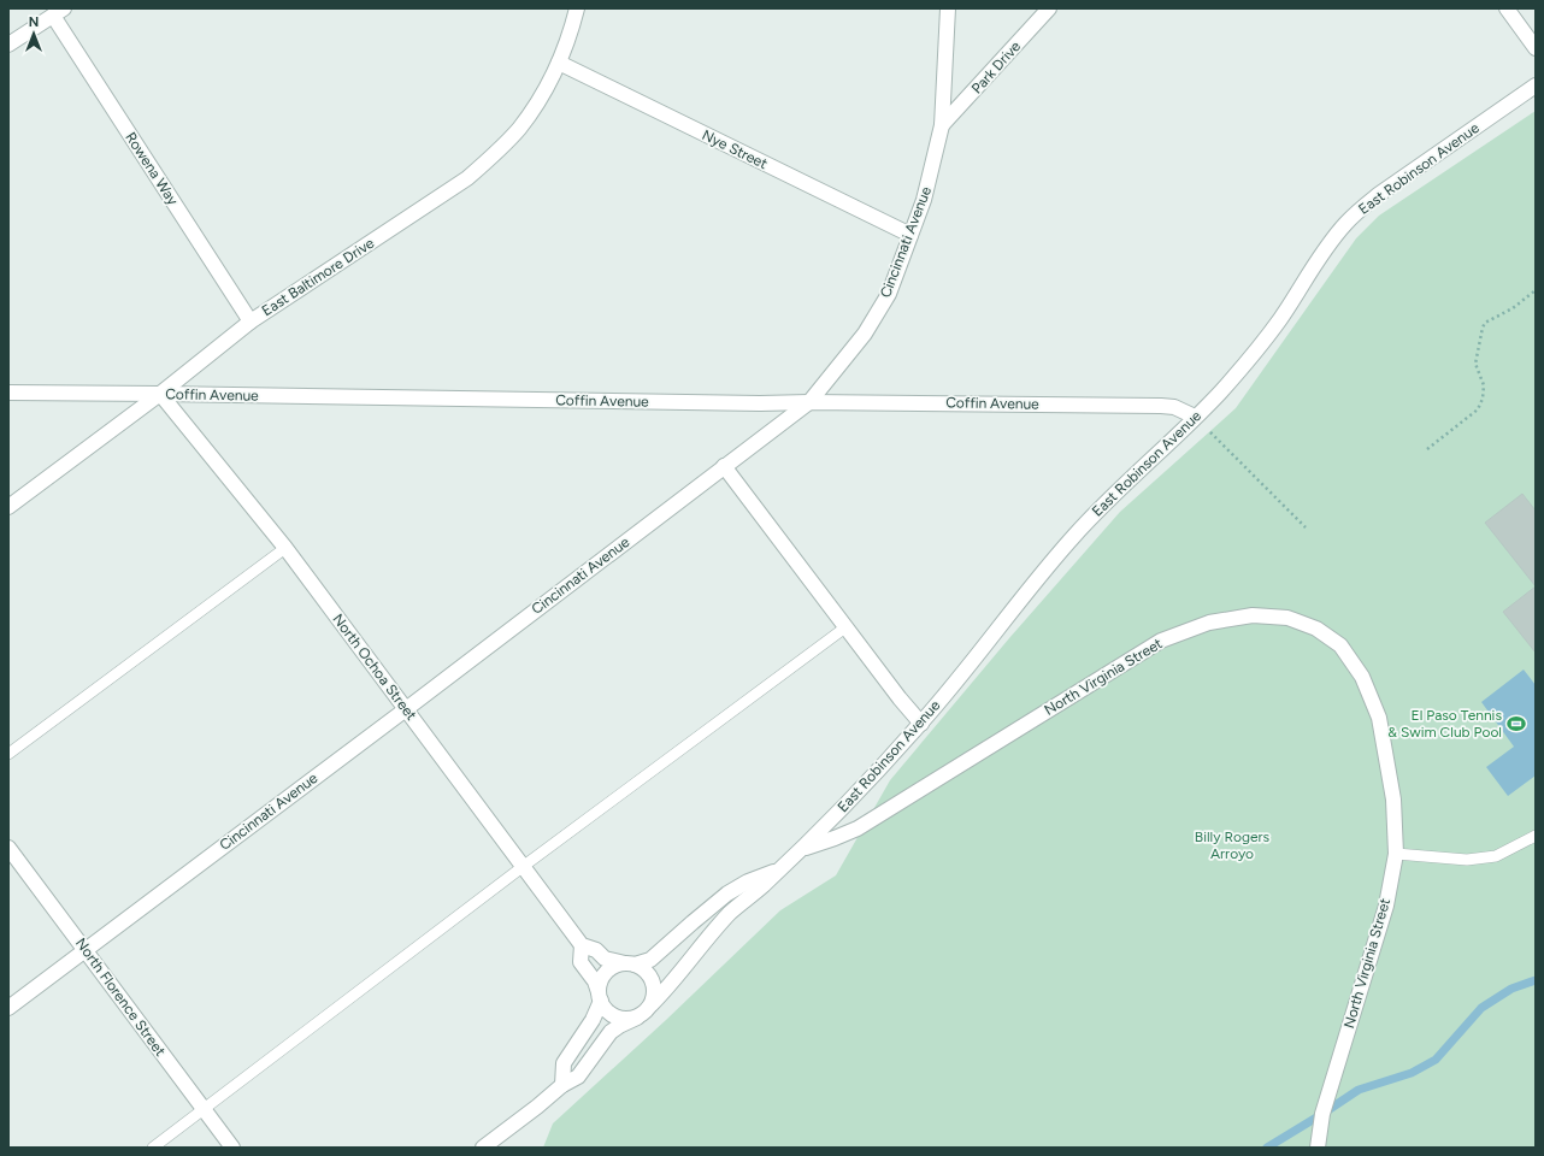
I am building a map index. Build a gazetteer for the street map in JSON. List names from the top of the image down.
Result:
{
  "streets": {
    "street": [
      "Park Drive",
      "Nye Street",
      "Rowena Way",
      "East Robinson Avenue",
      "Cincinnati Avenue",
      "East Baltimore Drive",
      "Coffin Avenue",
      "North Ochoa Street",
      "North Virginia Street",
      "North Florence Street"
    ]
  },
  "crossings": [
    ["Park Drive", "Cincinnati Avenue"],
    ["Nye Street", "Cincinnati Avenue"],
    ["Nye Street", "East Baltimore Drive"],
    ["Rowena Way", "East Baltimore Drive"],
    ["East Robinson Avenue", "Coffin Avenue"],
    ["East Robinson Avenue", "North Ochoa Street"],
    ["East Robinson Avenue", "North Virginia Street"],
    ["Cincinnati Avenue", "Coffin Avenue"],
    ["Cincinnati Avenue", "North Ochoa Street"],
    ["Cincinnati Avenue", "North Florence Street"],
    ["East Baltimore Drive", "Coffin Avenue"],
    ["East Baltimore Drive", "North Ochoa Street"],
    ["Coffin Avenue", "North Ochoa Street"]
  ],
  "parks": ["Billy Rogers Arroyo"],
  "places": {
    "sports": ["El Paso Tennis & Swim Club Pool"]
  },
  "north": "top"
}
